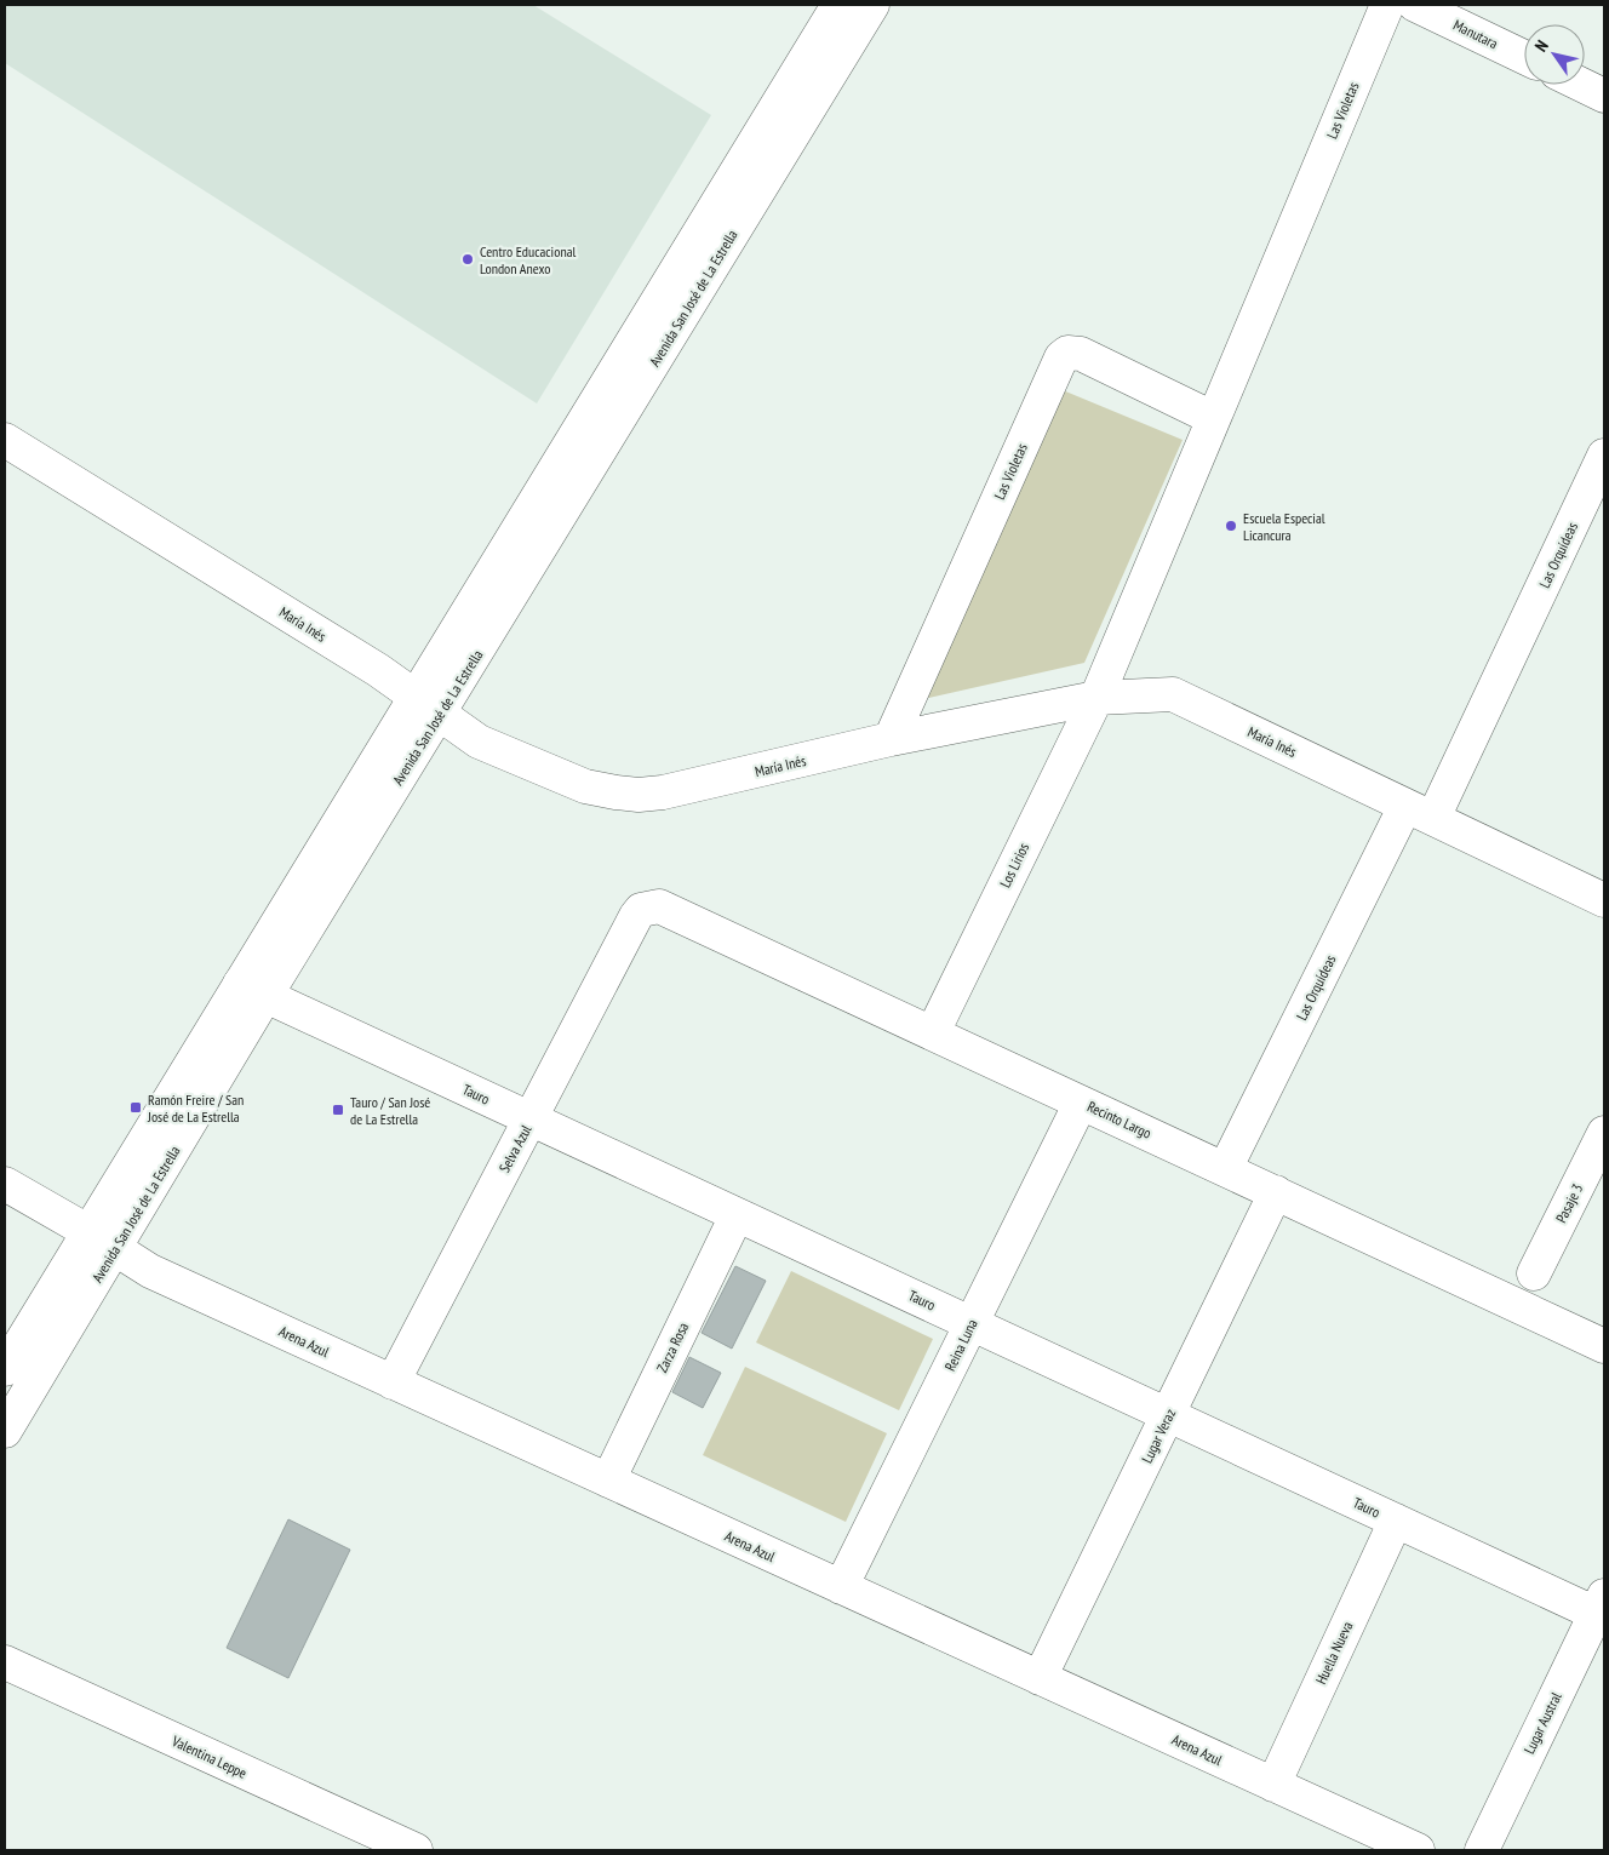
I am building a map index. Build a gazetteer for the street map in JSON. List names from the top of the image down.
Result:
{
  "streets": {
    "street": [
      "Manutara",
      "Las Violetas",
      "Avenida San José de La Estrella",
      "Las Orquídeas",
      "María Inés",
      "Los Lirios",
      "Tauro",
      "Recinto Largo",
      "Selva Azul",
      "Pasaje 3",
      "Arena Azul",
      "Reina Luna",
      "Zarza Rosa",
      "Lugar Veraz",
      "Huella Nueva",
      "Lugar Austral",
      "Valentina Leppe"
    ]
  },
  "crossings": [
    ["Las Violetas", "María Inés"],
    ["Las Violetas", "Los Lirios"],
    ["Avenida San José de La Estrella", "María Inés"],
    ["Avenida San José de La Estrella", "Tauro"],
    ["Avenida San José de La Estrella", "Arena Azul"],
    ["Las Orquídeas", "María Inés"],
    ["Las Orquídeas", "Recinto Largo"],
    ["María Inés", "Los Lirios"],
    ["Los Lirios", "Recinto Largo"],
    ["Tauro", "Selva Azul"],
    ["Tauro", "Reina Luna"],
    ["Tauro", "Zarza Rosa"],
    ["Tauro", "Lugar Veraz"],
    ["Tauro", "Huella Nueva"],
    ["Tauro", "Lugar Austral"],
    ["Recinto Largo", "Selva Azul"],
    ["Recinto Largo", "Reina Luna"],
    ["Recinto Largo", "Lugar Veraz"],
    ["Selva Azul", "Arena Azul"],
    ["Arena Azul", "Reina Luna"],
    ["Arena Azul", "Zarza Rosa"],
    ["Arena Azul", "Lugar Veraz"],
    ["Arena Azul", "Huella Nueva"]
  ],
  "places": {
    "other": ["Centro Educacional London Anexo", "Escuela Especial Licancura"],
    "transit": ["Ramón Freire / San José de La Estrella", "Tauro / San José de La Estrella"]
  },
  "north": "top left"
}
